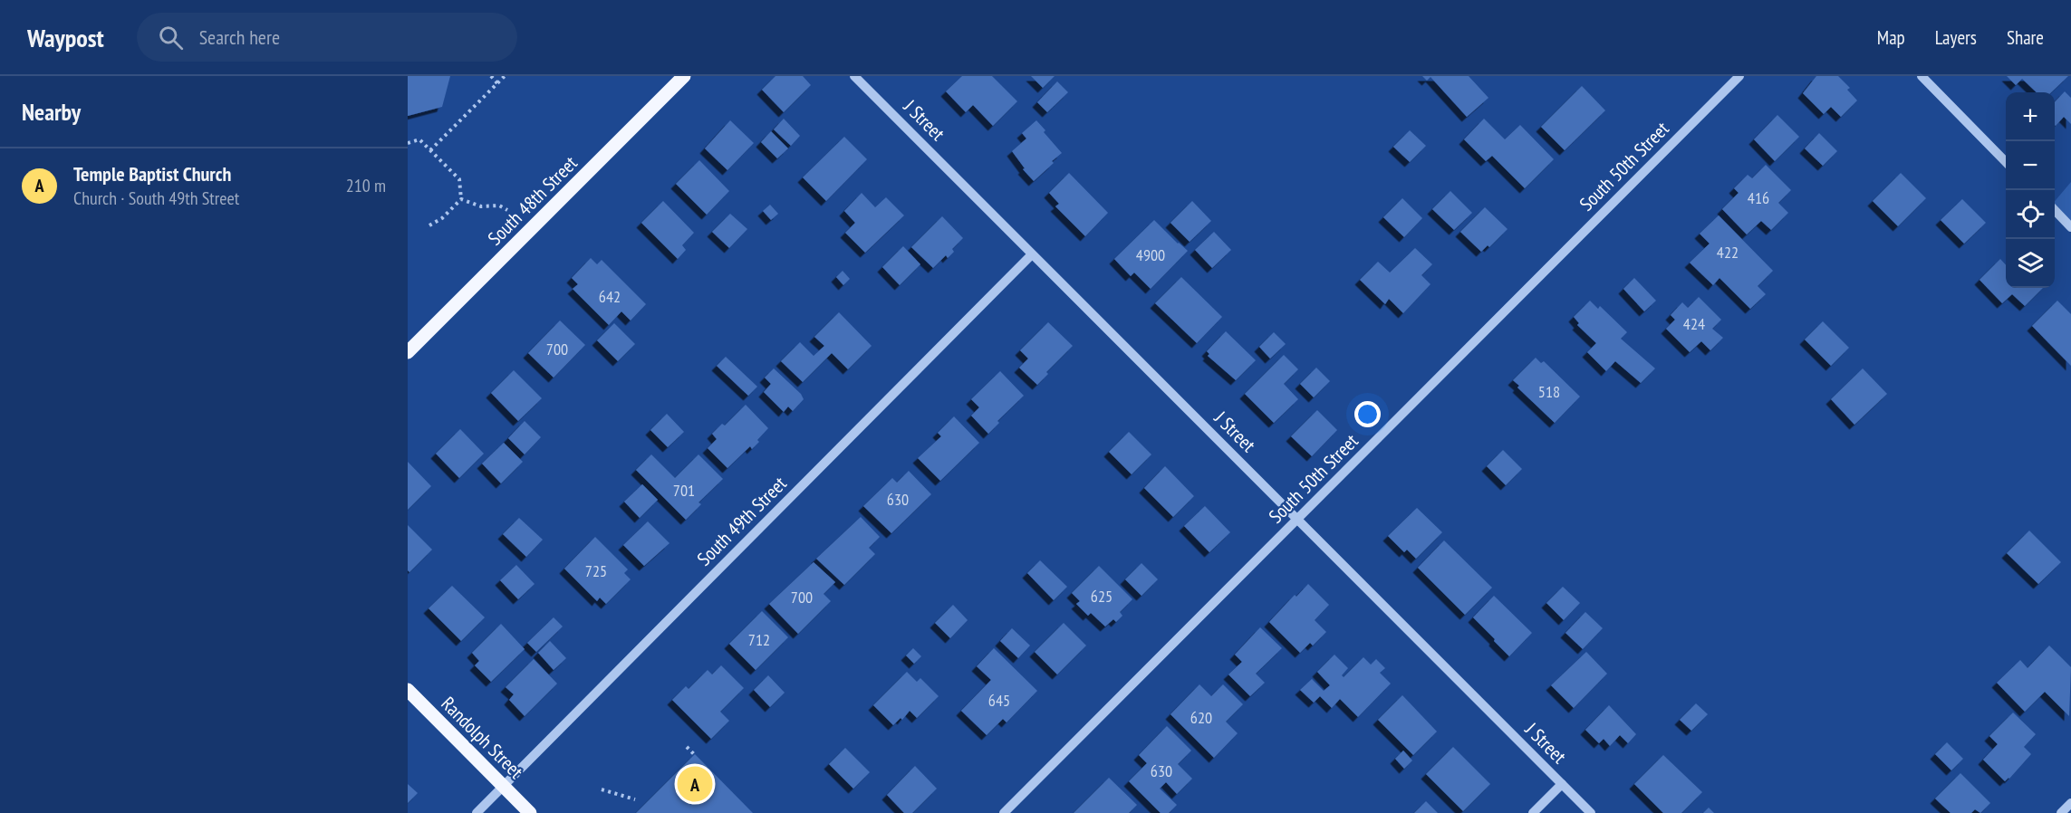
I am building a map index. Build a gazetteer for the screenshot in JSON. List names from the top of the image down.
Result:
{
  "streets": {
    "main road": ["South 48th Street", "Randolph Street"],
    "street": ["J Street", "South 50th Street", "South 49th Street"]
  },
  "crossings": [
    ["J Street", "South 50th Street"],
    ["J Street", "South 49th Street"],
    ["South 49th Street", "Randolph Street"]
  ],
  "house_numbers": [
    "416",
    "422",
    "4900",
    "642",
    "424",
    "700",
    "518",
    "701",
    "630",
    "725",
    "625",
    "700",
    "712",
    "645",
    "620",
    "630"
  ],
  "page": {
    "header": "Waypost",
    "search": "Search here",
    "nav": ["Map", "Layers", "Share"],
    "heading": "Nearby",
    "map_buttons": ["+", "−"],
    "list": [
      {
        "mark": "A",
        "name": "Temple Baptist Church",
        "note": "Church · South 49th Street",
        "value": "210 m"
      }
    ],
    "pins": "A"
  }
}
